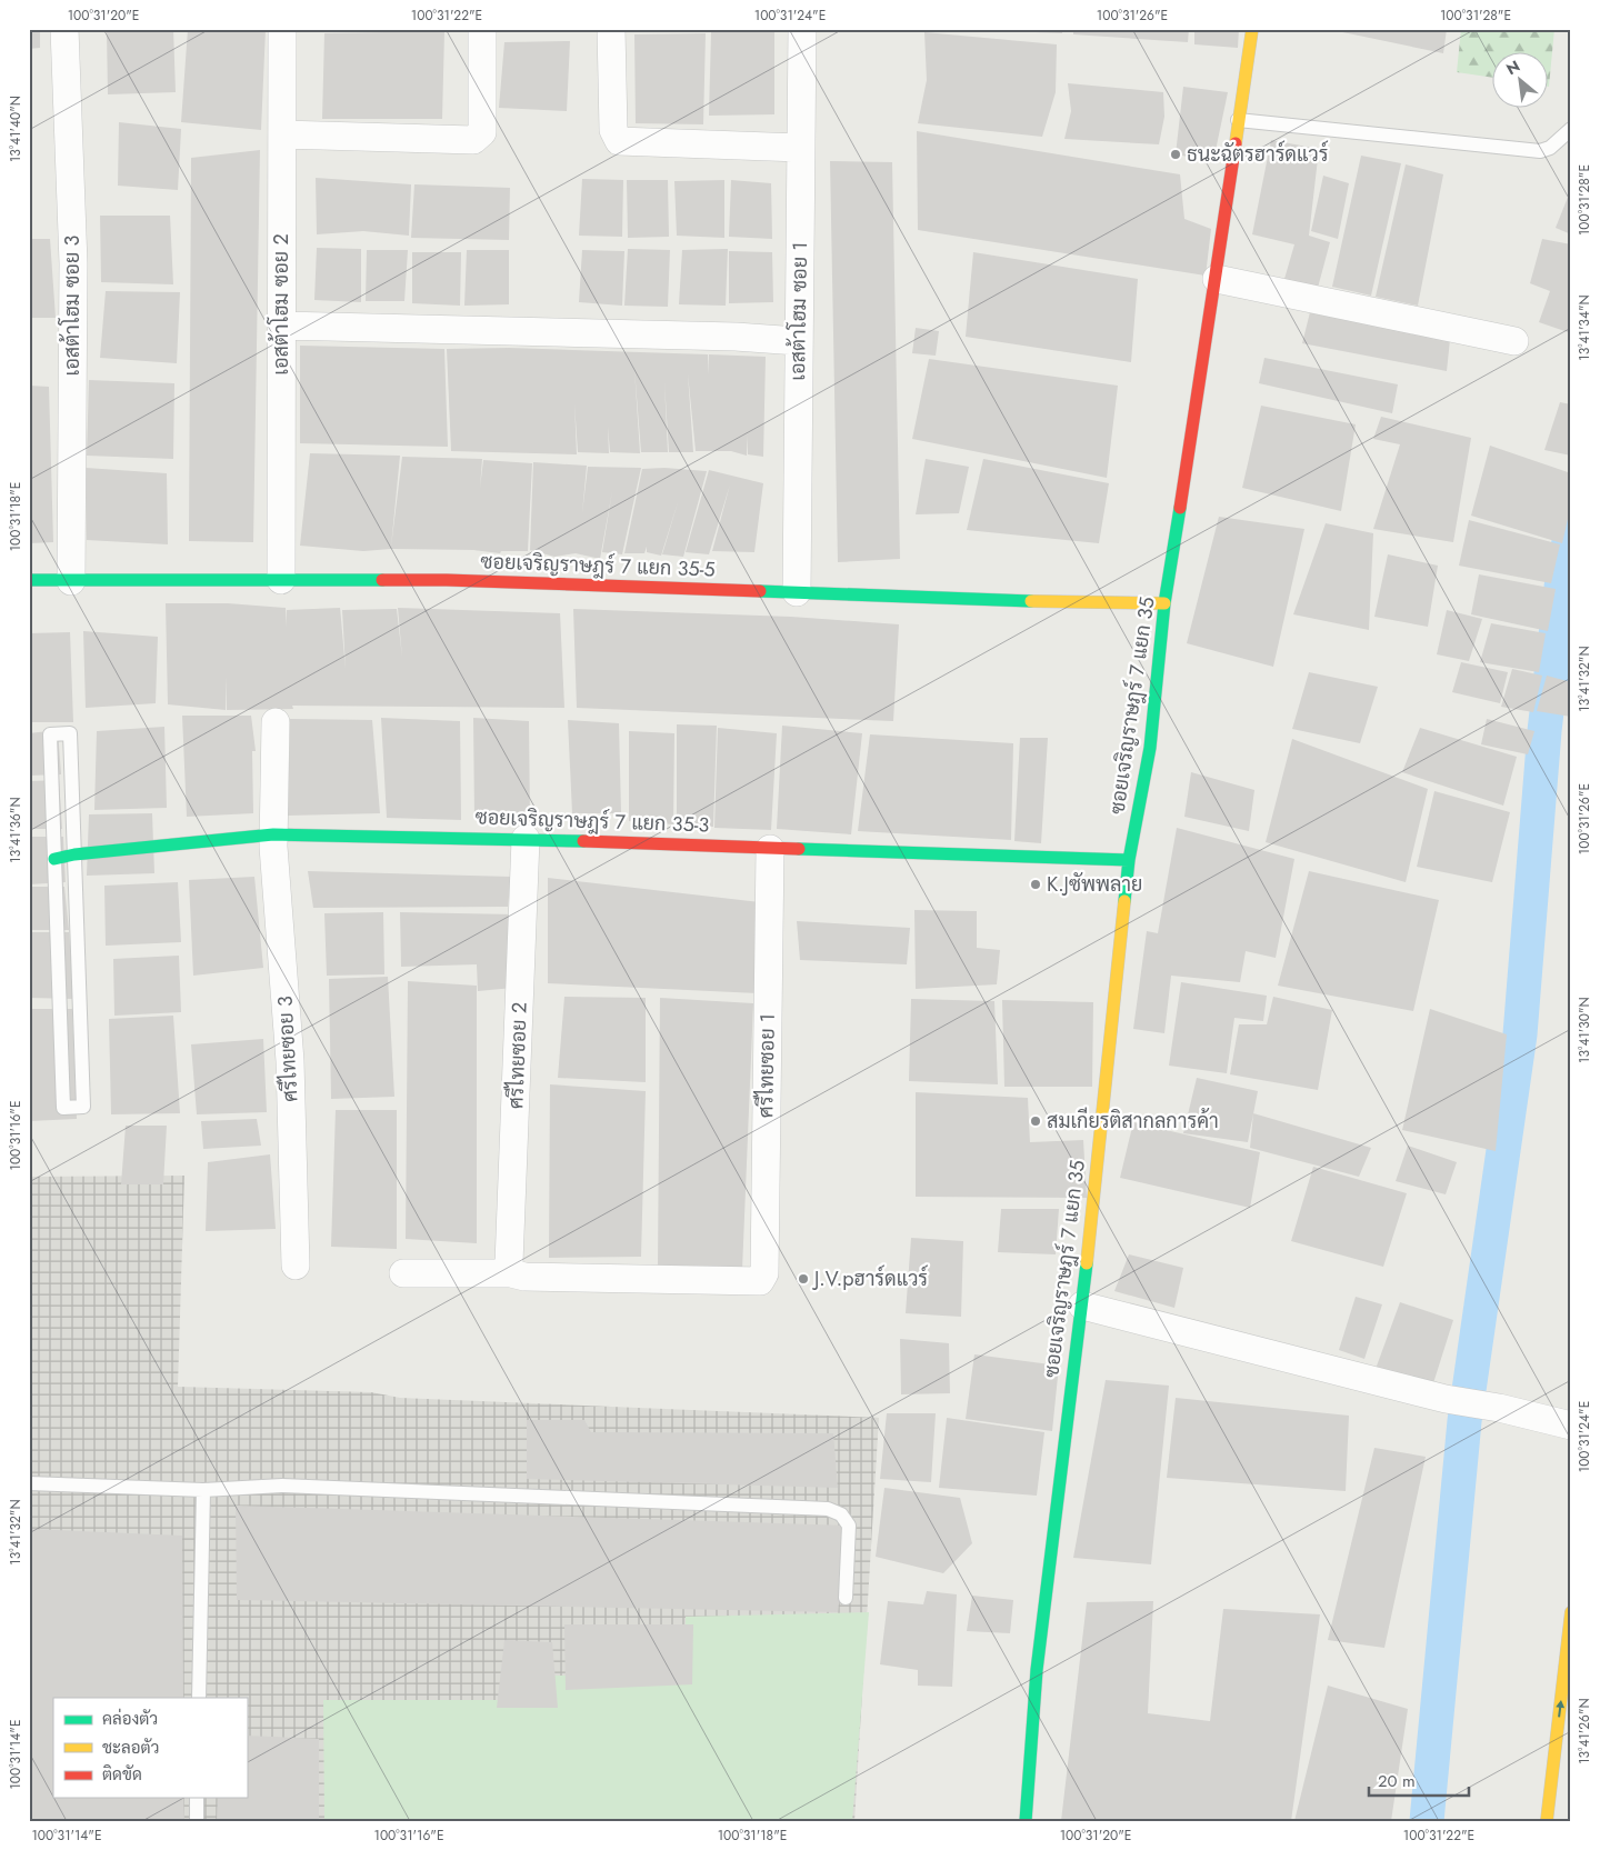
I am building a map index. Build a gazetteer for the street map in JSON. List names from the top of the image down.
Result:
{
  "streets": {
    "street": [
      "เอสต้าโฮม ซอย 2",
      "เอสต้าโฮม ซอย 3",
      "เอสต้าโฮม ซอย 1",
      "ซอยเจริญราษฎร์ 7 แยก 35-5",
      "ซอยเจริญราษฎร์ 7 แยก 35",
      "ซอยเจริญราษฎร์ 7 แยก 35-3",
      "ศรีไทยซอย 3",
      "ศรีไทยซอย 2",
      "ศรีไทยซอย 1"
    ]
  },
  "crossings": [
    ["เอสต้าโฮม ซอย 2", "ซอยเจริญราษฎร์ 7 แยก 35-5"],
    ["เอสต้าโฮม ซอย 3", "ซอยเจริญราษฎร์ 7 แยก 35-5"],
    ["เอสต้าโฮม ซอย 1", "ซอยเจริญราษฎร์ 7 แยก 35-5"],
    ["ซอยเจริญราษฎร์ 7 แยก 35-5", "ซอยเจริญราษฎร์ 7 แยก 35"],
    ["ซอยเจริญราษฎร์ 7 แยก 35", "ซอยเจริญราษฎร์ 7 แยก 35-3"],
    ["ซอยเจริญราษฎร์ 7 แยก 35-3", "ศรีไทยซอย 3"],
    ["ซอยเจริญราษฎร์ 7 แยก 35-3", "ศรีไทยซอย 2"],
    ["ซอยเจริญราษฎร์ 7 แยก 35-3", "ศรีไทยซอย 1"],
    ["ศรีไทยซอย 2", "ศรีไทยซอย 1"]
  ],
  "places": [
    "ธนะฉัตรฮาร์ดแวร์",
    "K.Jซัพพลาย",
    "สมเกียรติสากลการค้า",
    "J.V.pฮาร์ดแวร์"
  ],
  "legend": ["คล่องตัว", "ชะลอตัว", "ติดขัด"],
  "scale_bar": "20 m",
  "north": "top left",
  "coordinates": [
    "100°31'20\"E",
    "100°31'22\"E",
    "100°31'24\"E",
    "100°31'26\"E",
    "100°31'28\"E",
    "13°41'40\"N",
    "13°41'34\"N",
    "100°31'18\"E",
    "13°41'32\"N",
    "13°41'36\"N",
    "13°41'30\"N",
    "100°31'16\"E",
    "13°41'26\"N",
    "100°31'14\"E"
  ]
}
